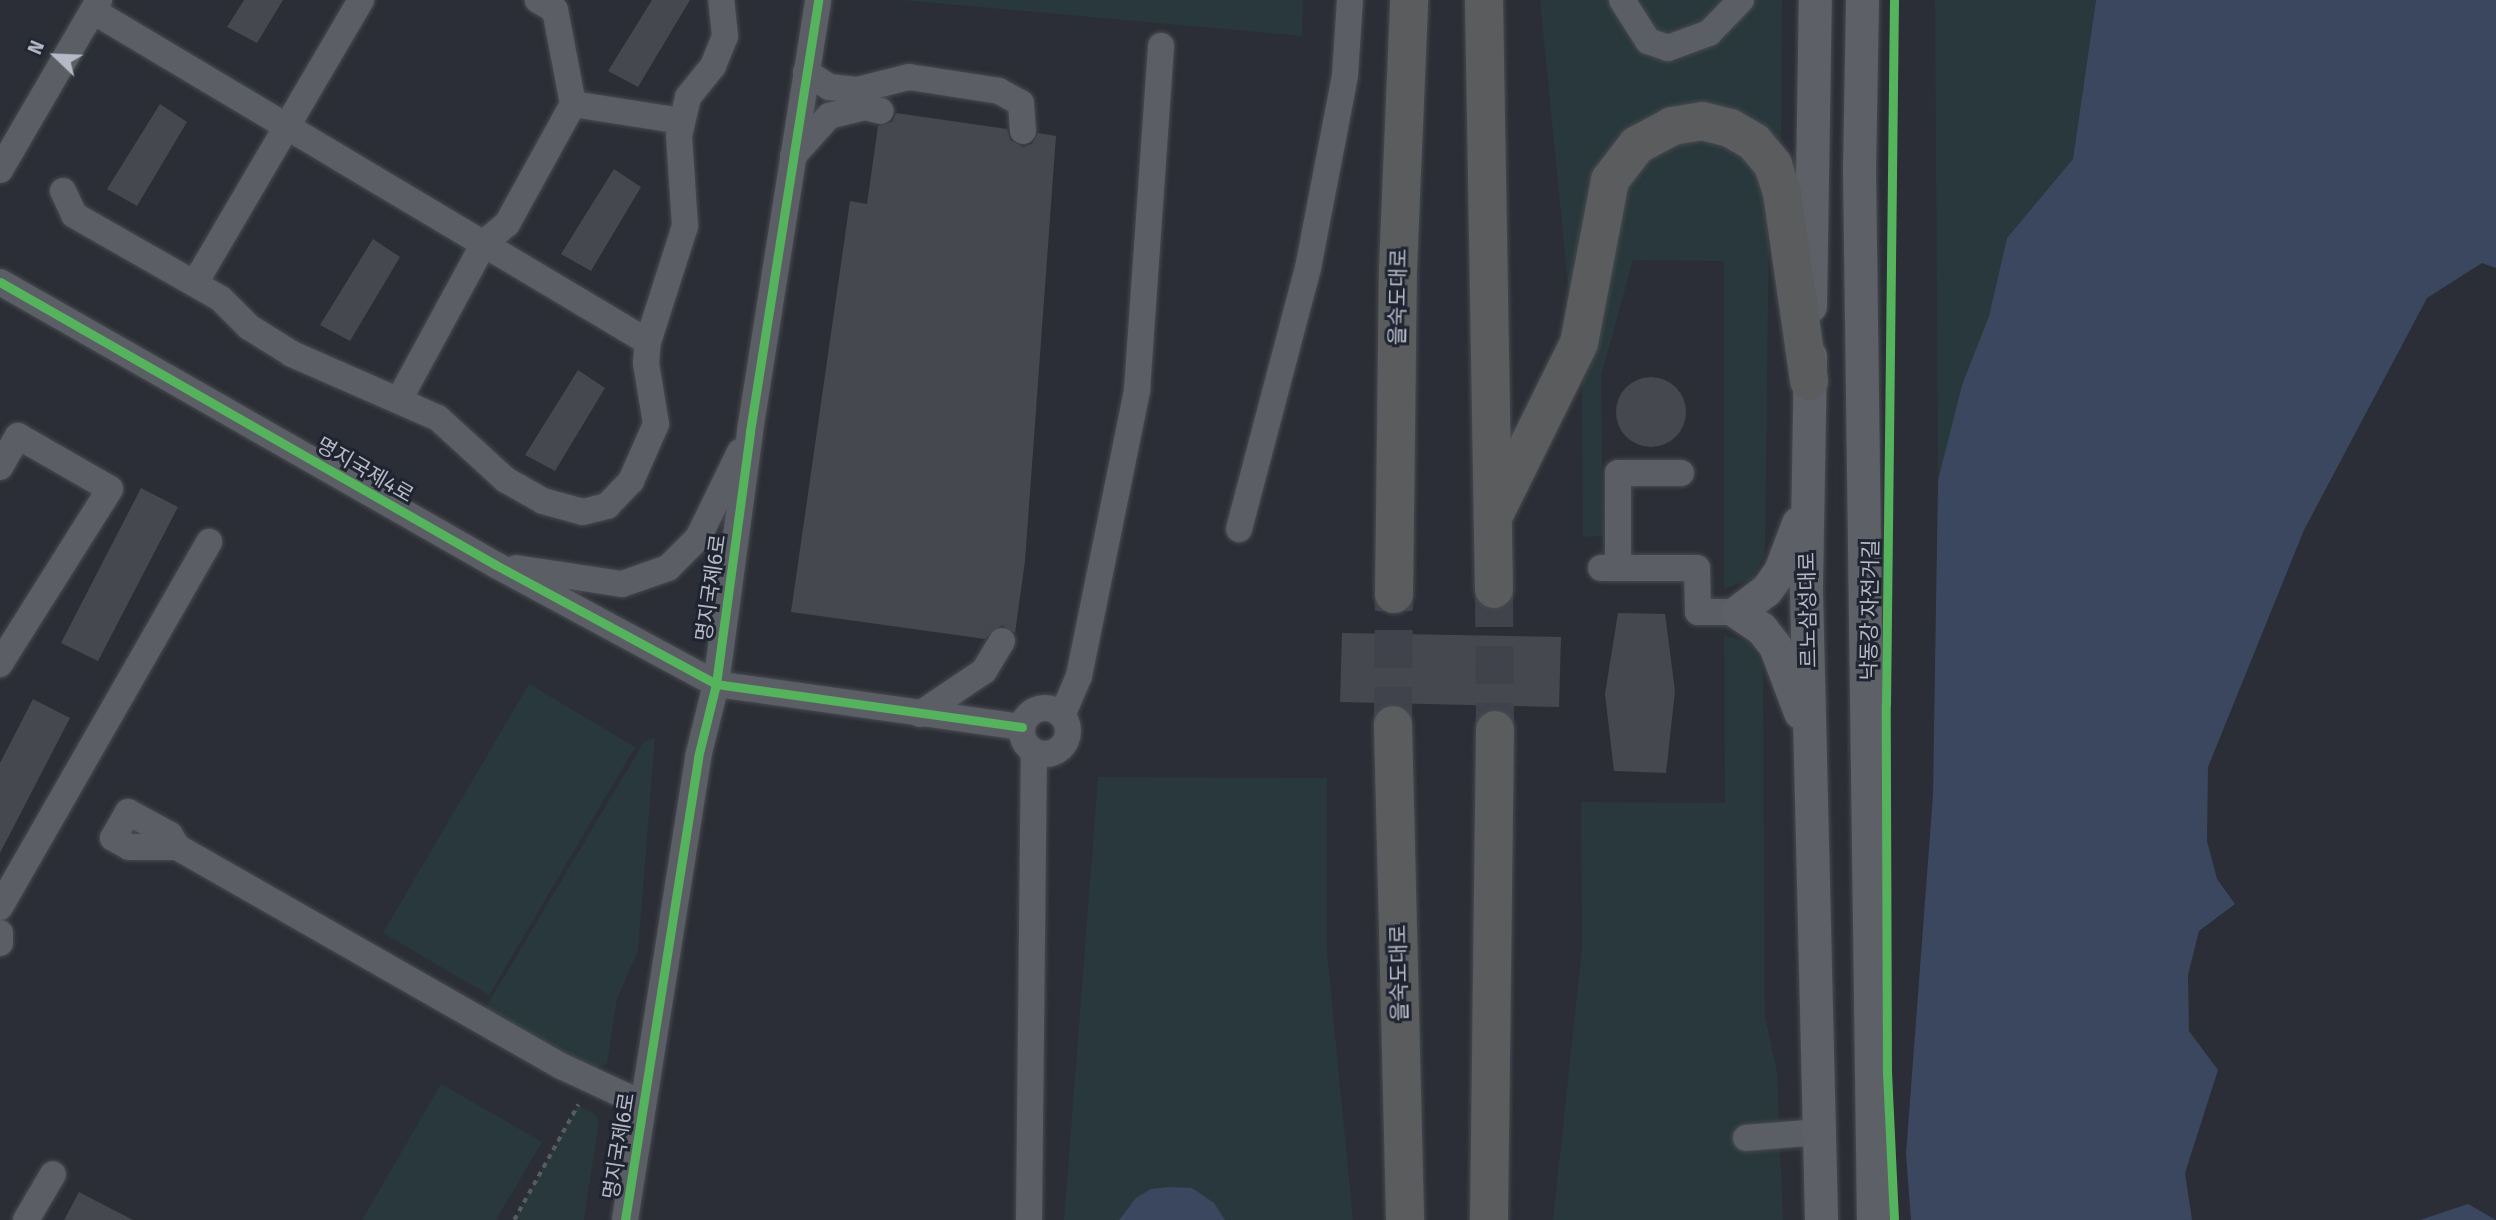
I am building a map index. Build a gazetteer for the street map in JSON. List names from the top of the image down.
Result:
{
  "streets": {
    "highway": ["을숙도대로"],
    "main road": ["르노삼성대로"],
    "street": ["명지국제4로", "명지국제6로"],
    "cycle path": ["낙동강 자전거길"]
  },
  "crossings": [
    ["명지국제4로", "명지국제6로"]
  ],
  "north": "top left"
}
